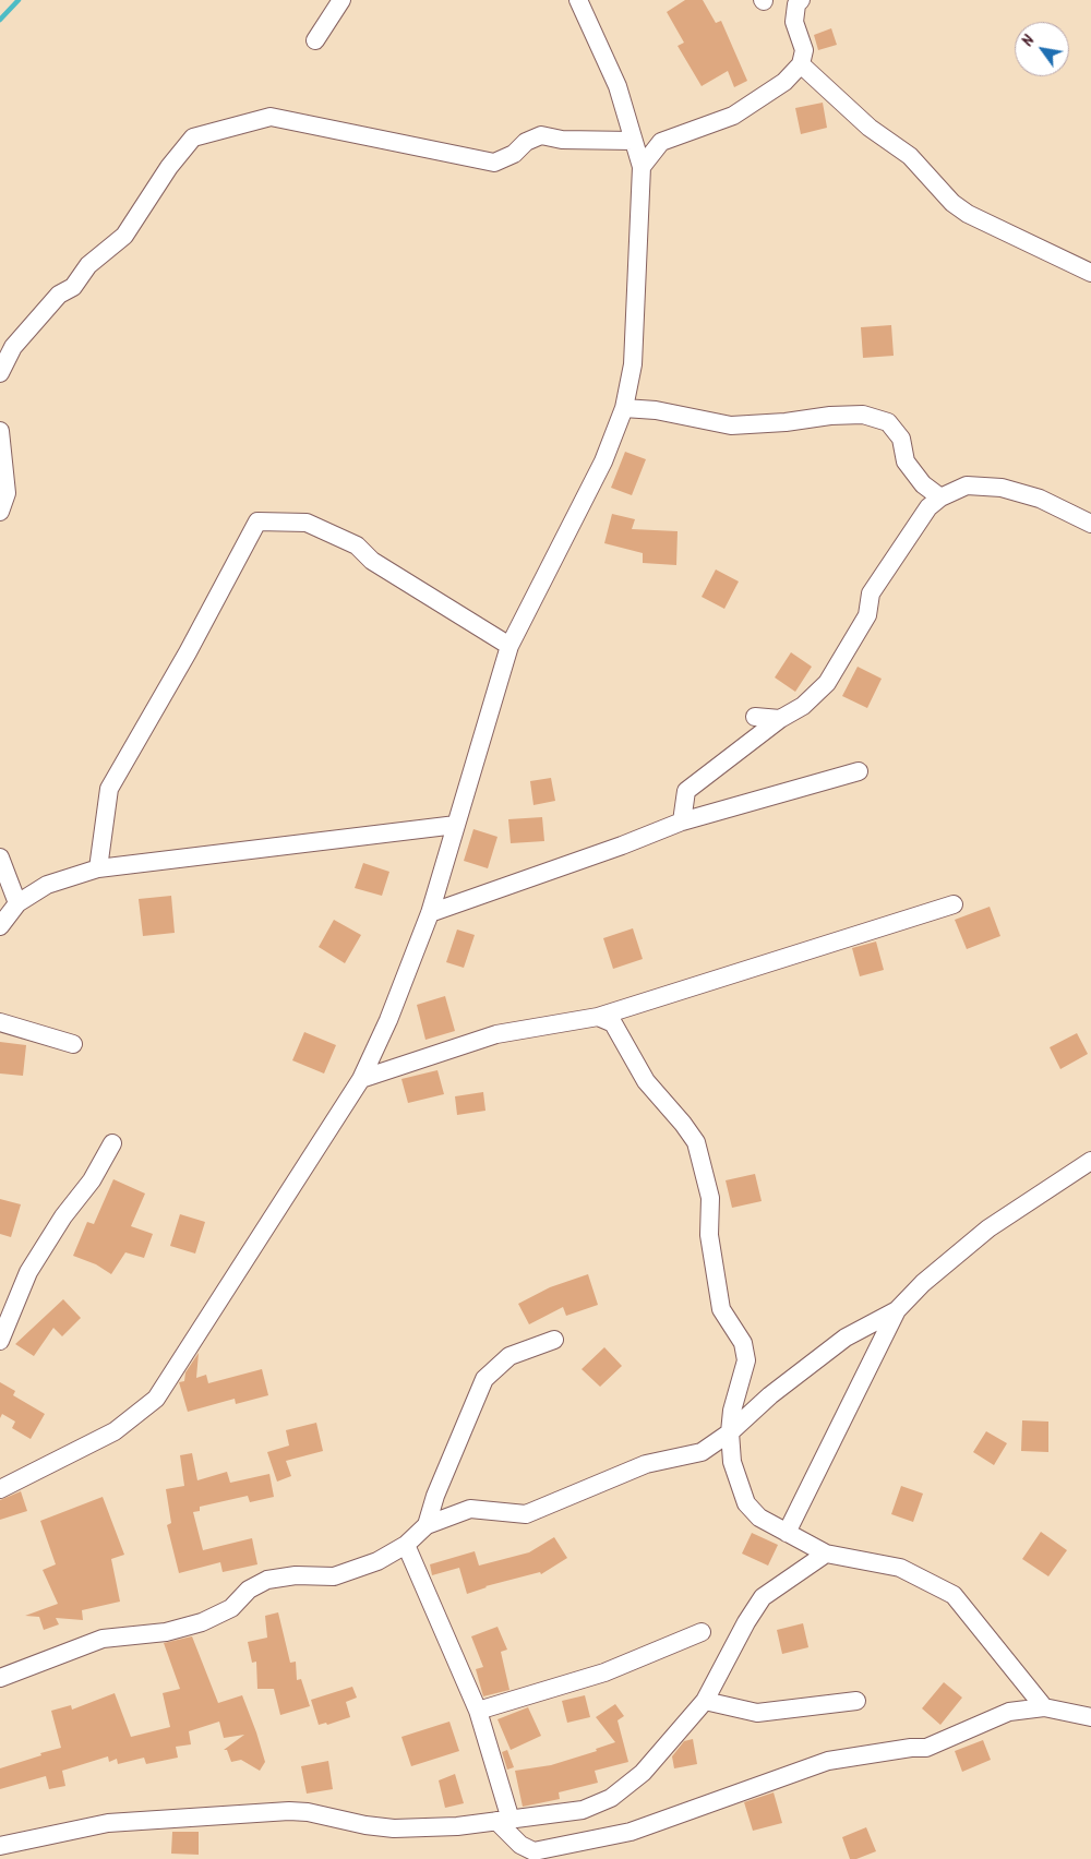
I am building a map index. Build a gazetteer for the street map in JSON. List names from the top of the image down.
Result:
{
  "north": "top left"
}
